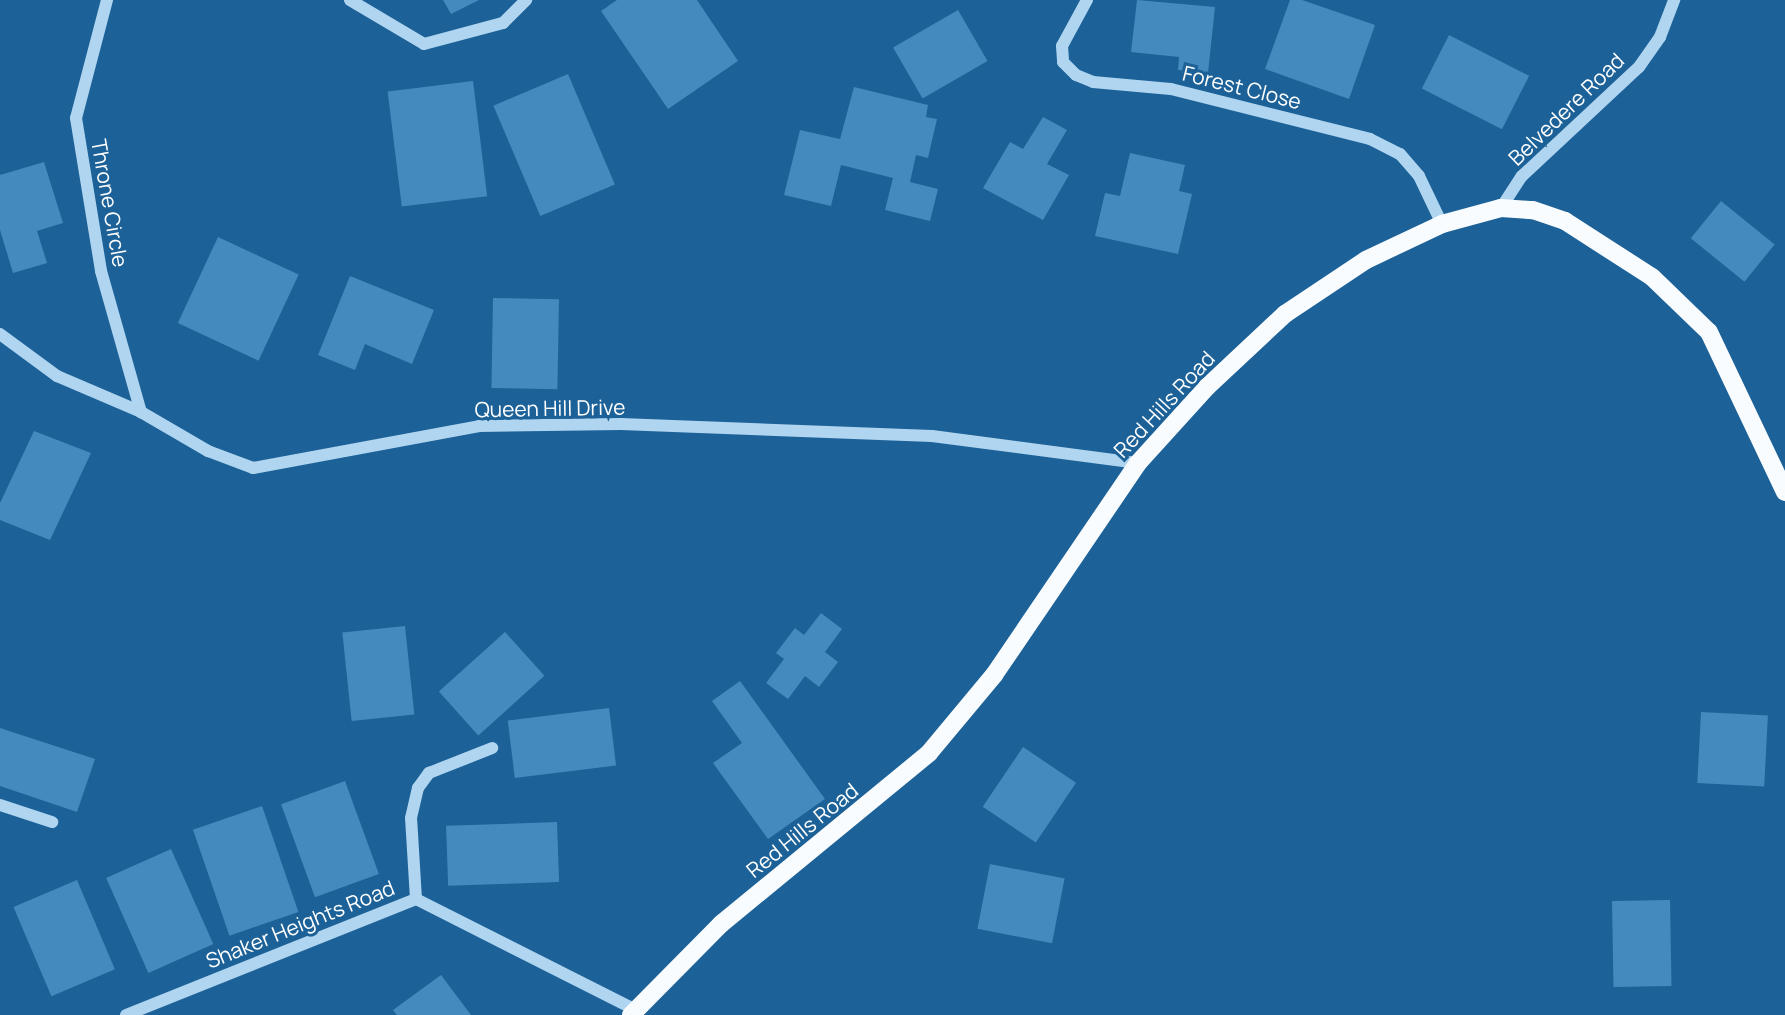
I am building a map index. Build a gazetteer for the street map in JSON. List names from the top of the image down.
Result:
{
  "streets": {
    "main road": ["Red Hills Road"],
    "street": [
      "Forest Close",
      "Belvedere Road",
      "Throne Circle",
      "Queen Hill Drive",
      "Shaker Heights Road"
    ]
  },
  "crossings": [
    ["Forest Close", "Red Hills Road"],
    ["Belvedere Road", "Red Hills Road"],
    ["Throne Circle", "Queen Hill Drive"],
    ["Red Hills Road", "Queen Hill Drive"],
    ["Red Hills Road", "Shaker Heights Road"]
  ]
}
